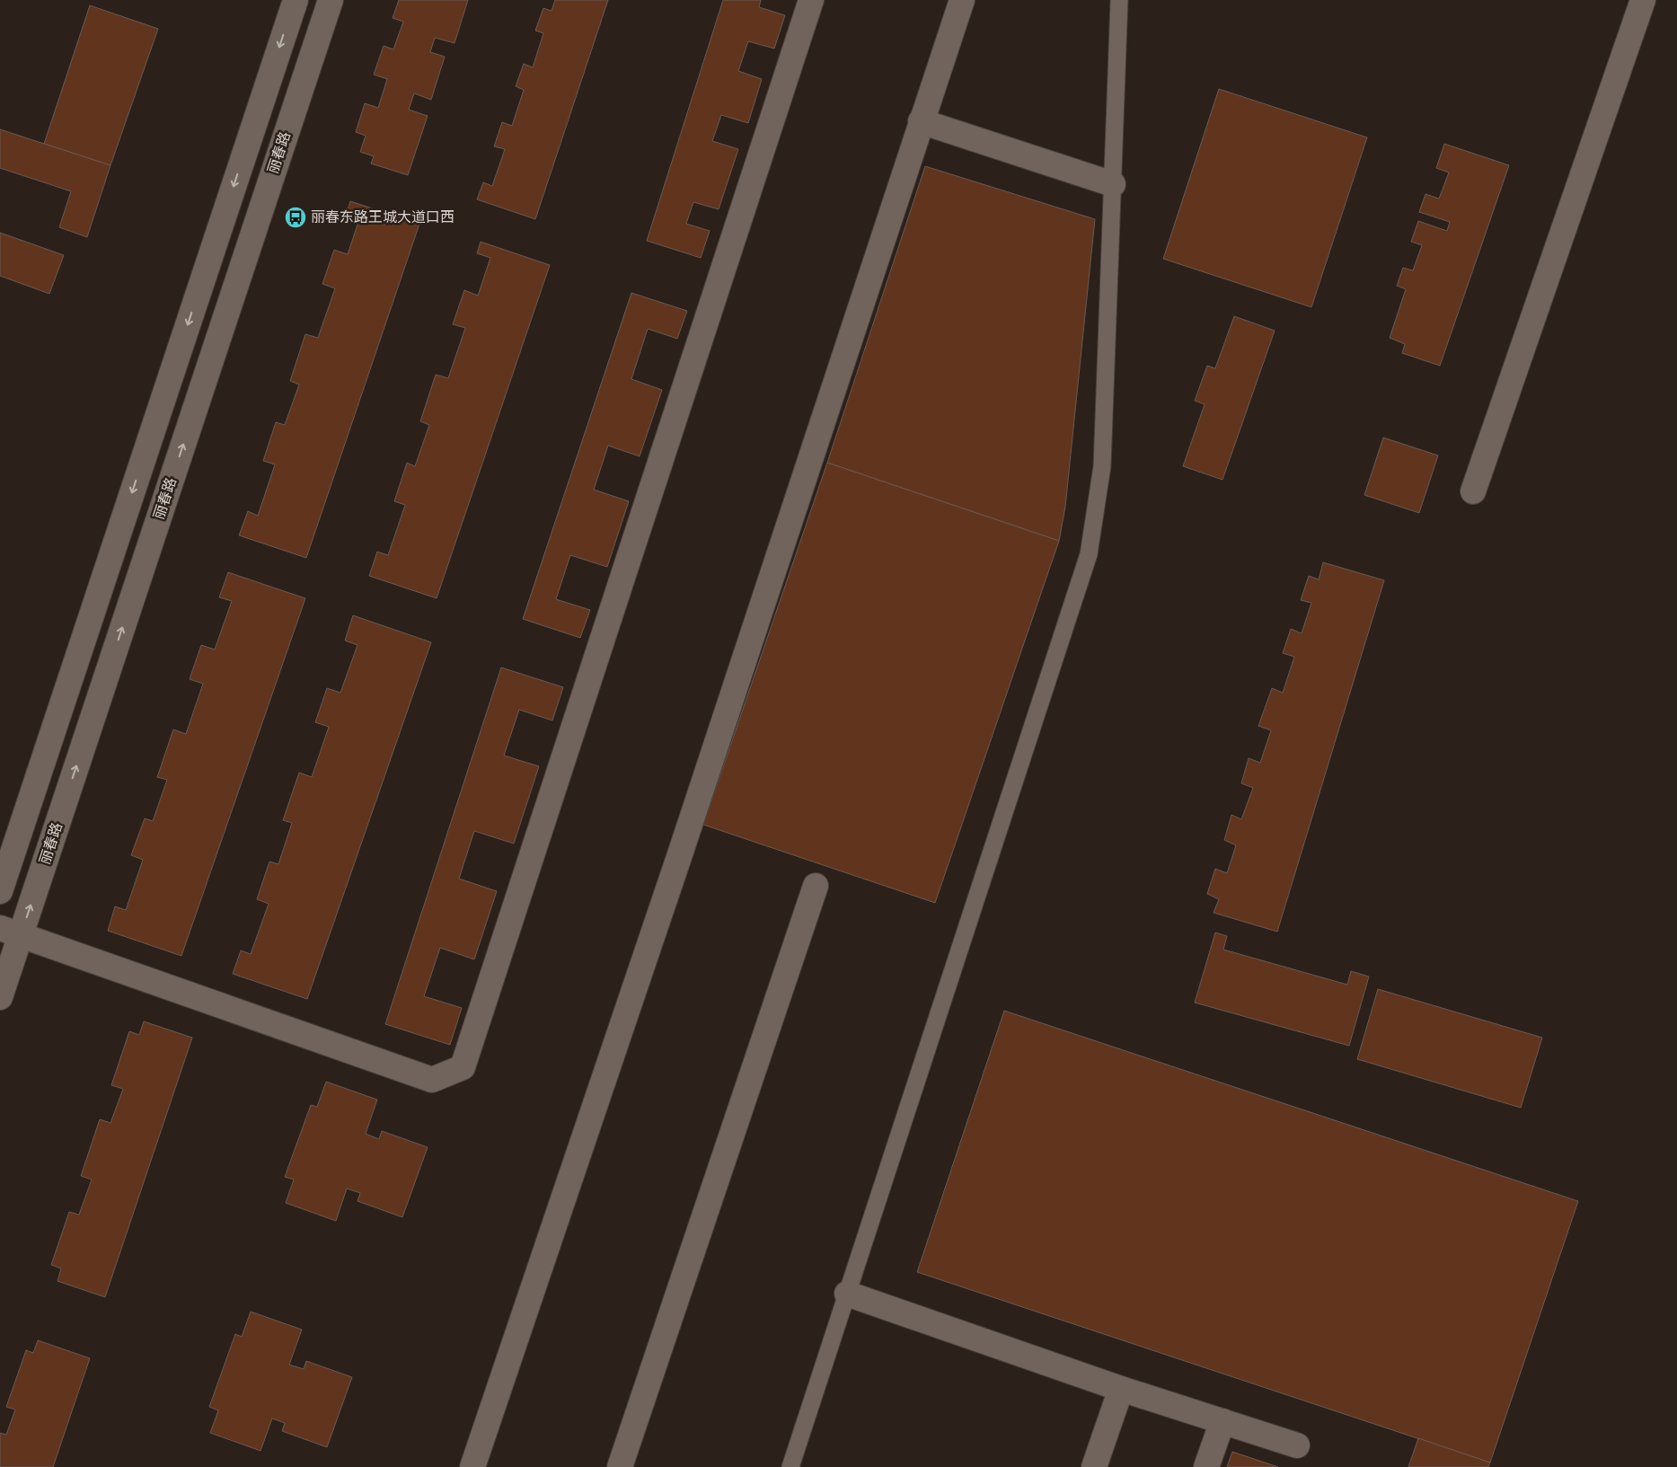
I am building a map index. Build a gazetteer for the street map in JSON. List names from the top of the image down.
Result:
{
  "streets": {
    "street": ["丽春路"]
  },
  "places": {
    "bus stop": ["丽春东路王城大道口西"]
  }
}
